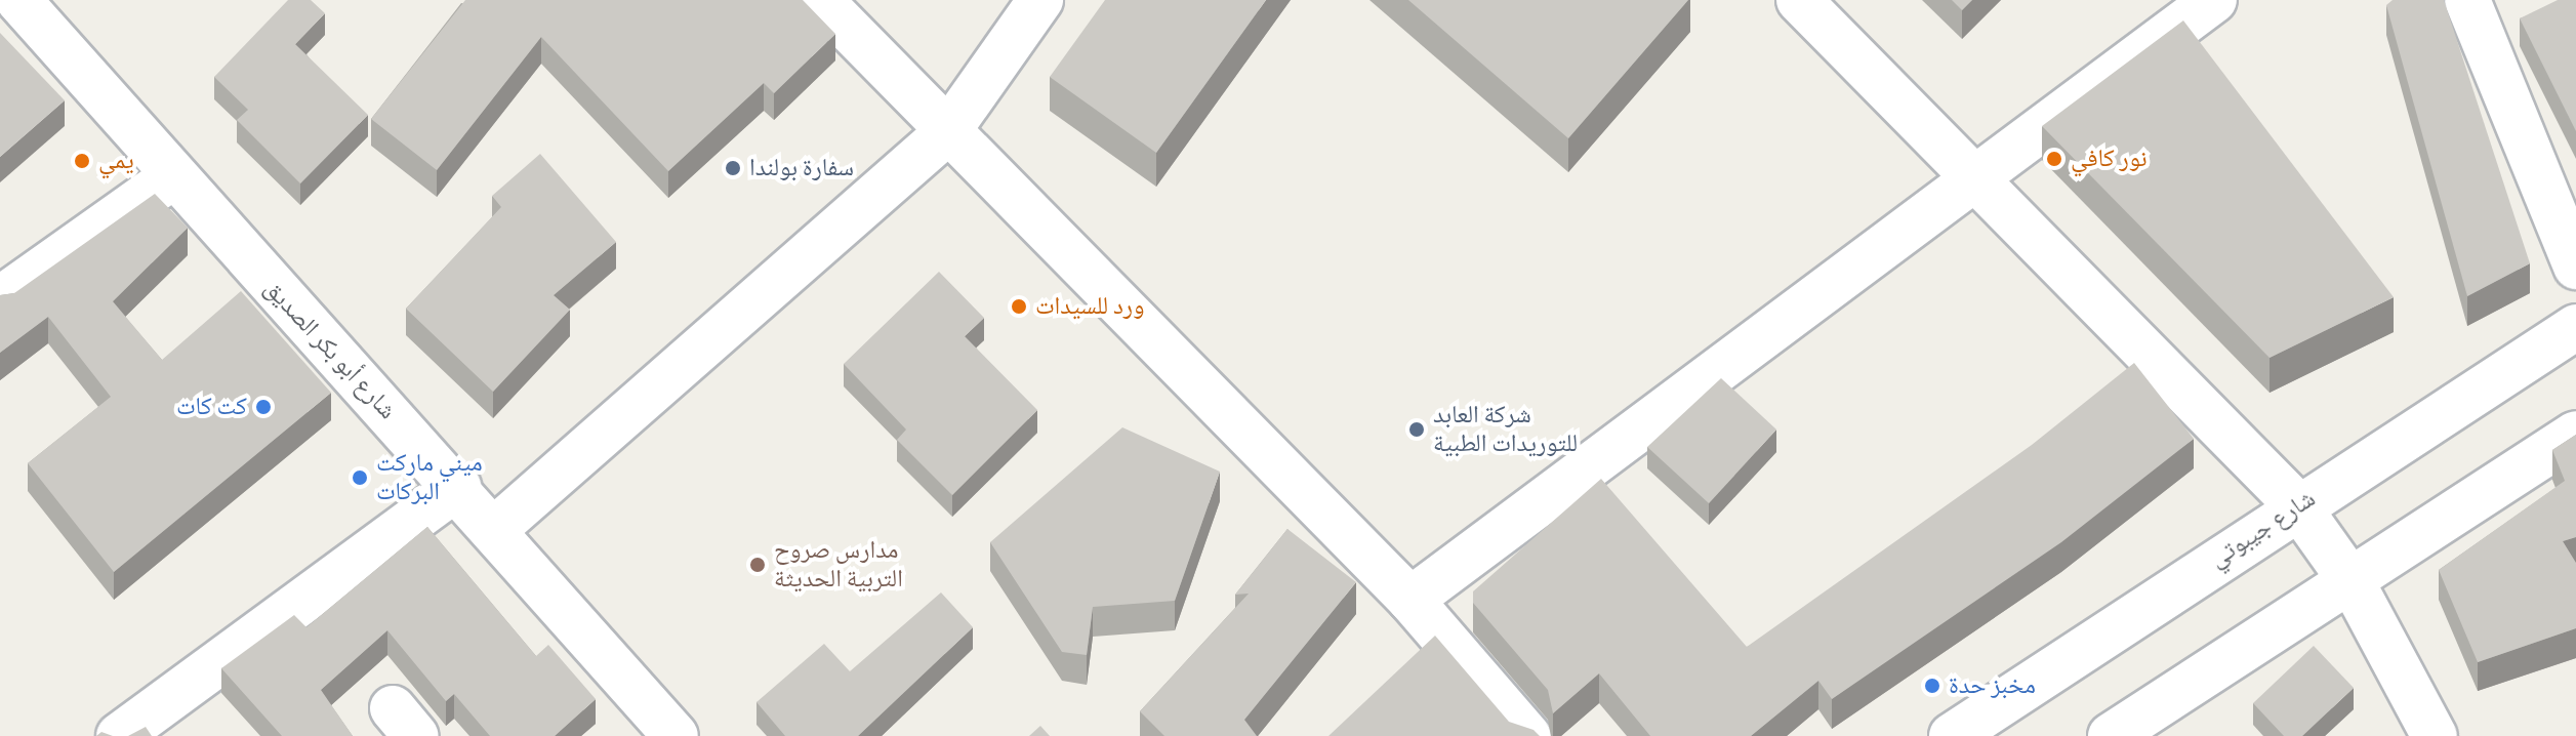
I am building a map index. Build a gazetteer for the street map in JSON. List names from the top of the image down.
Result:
{
  "streets": {
    "street": ["شارع أبو بكر الصديق", "شارع جيبوتي"]
  },
  "places": [
    "نور كافي",
    "يمي",
    "سفارة بولندا",
    "ورد للسيدات",
    "كت كات",
    "شركة العابد للتوريدات الطبية",
    "ميني ماركت البركات",
    "مدارس صروح التربية الحديثة",
    "مخبز حدة"
  ]
}
